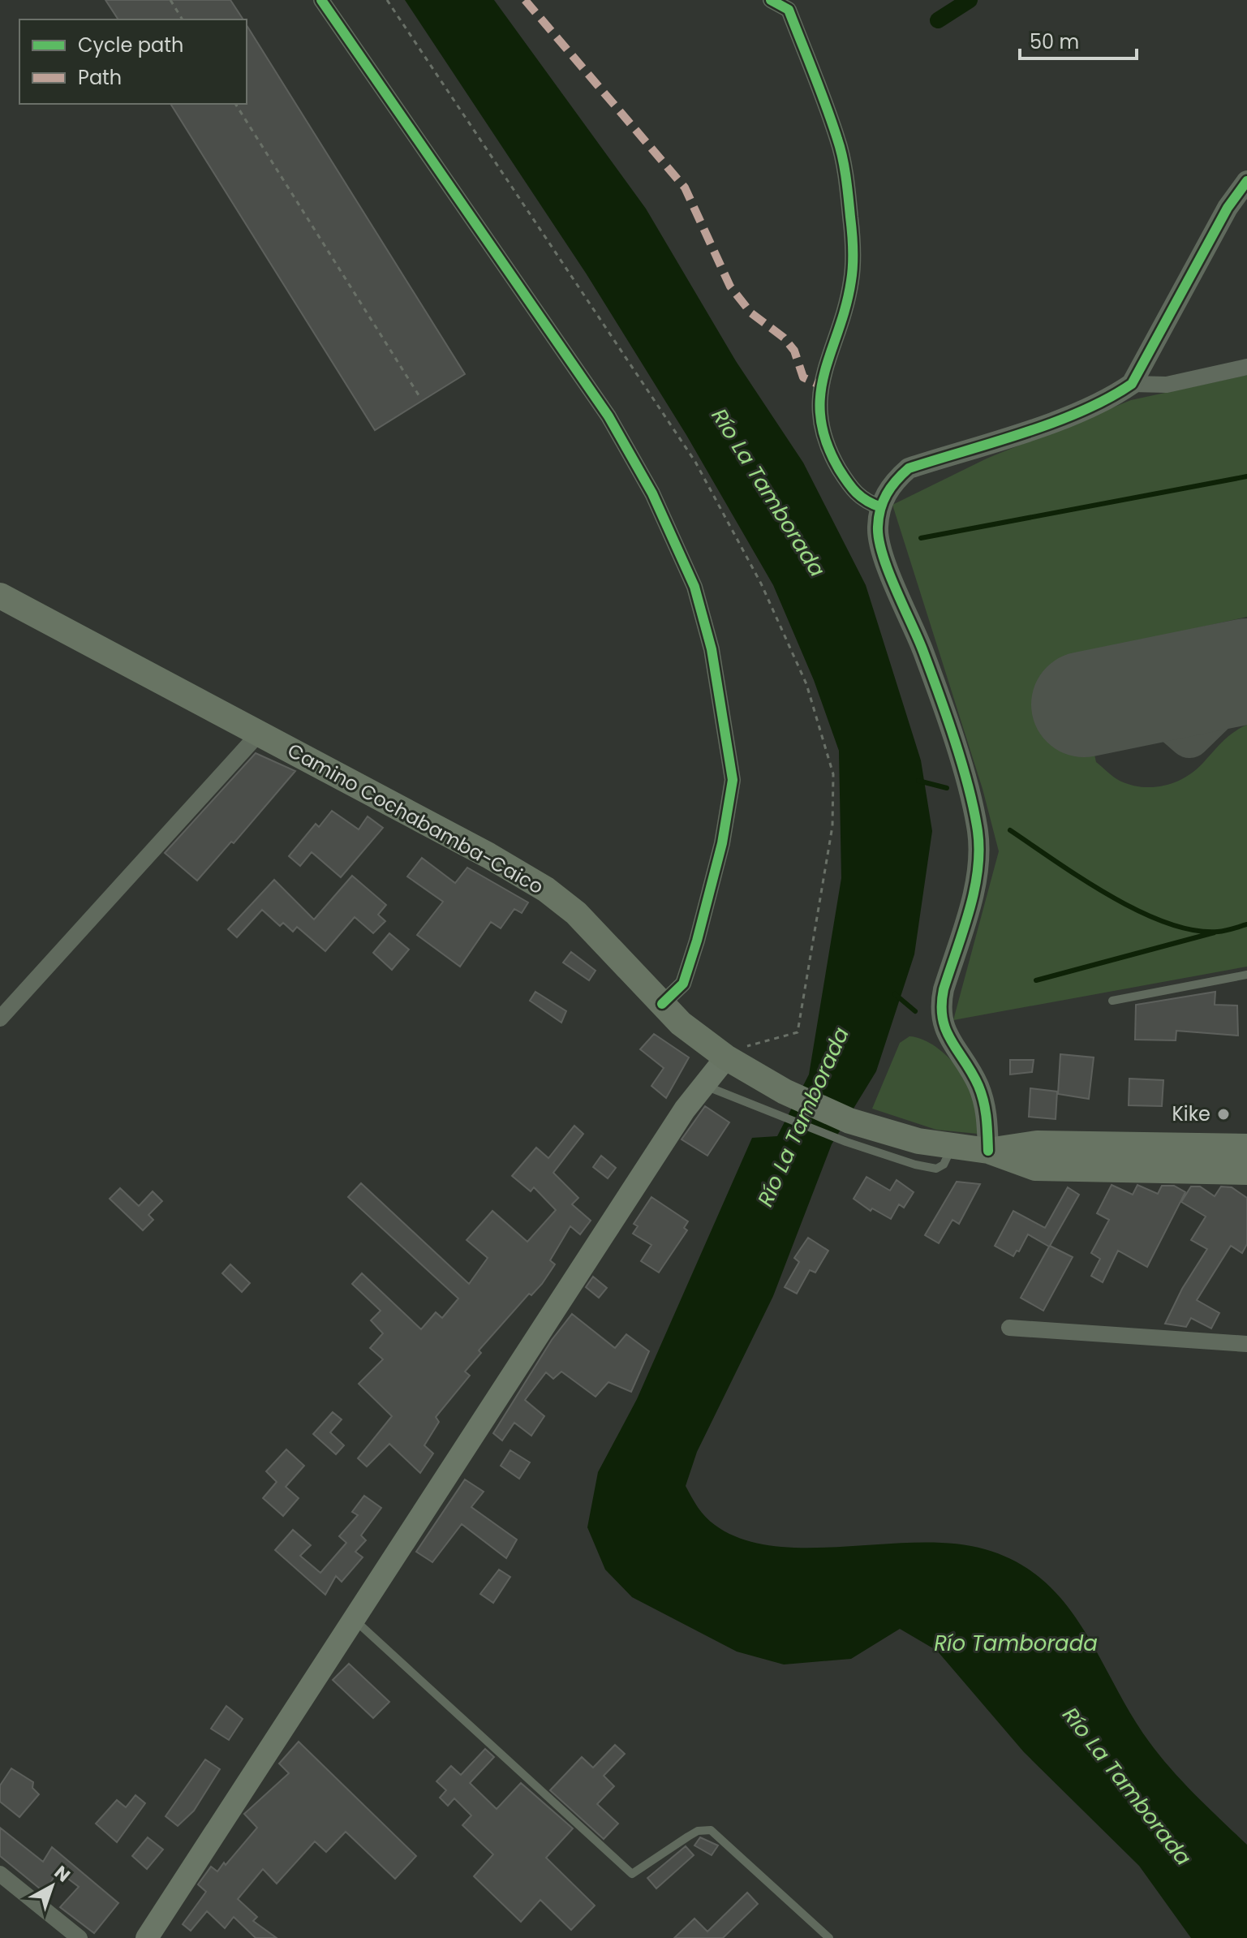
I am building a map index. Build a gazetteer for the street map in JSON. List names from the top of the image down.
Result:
{
  "streets": {
    "main road": ["Camino Cochabamba-Caico"]
  },
  "water": ["Río La Tamborada", "Río Tamborada"],
  "places": ["Kike"],
  "legend": ["Cycle path", "Path"],
  "scale_bar": "50 m",
  "north": "top right"
}
